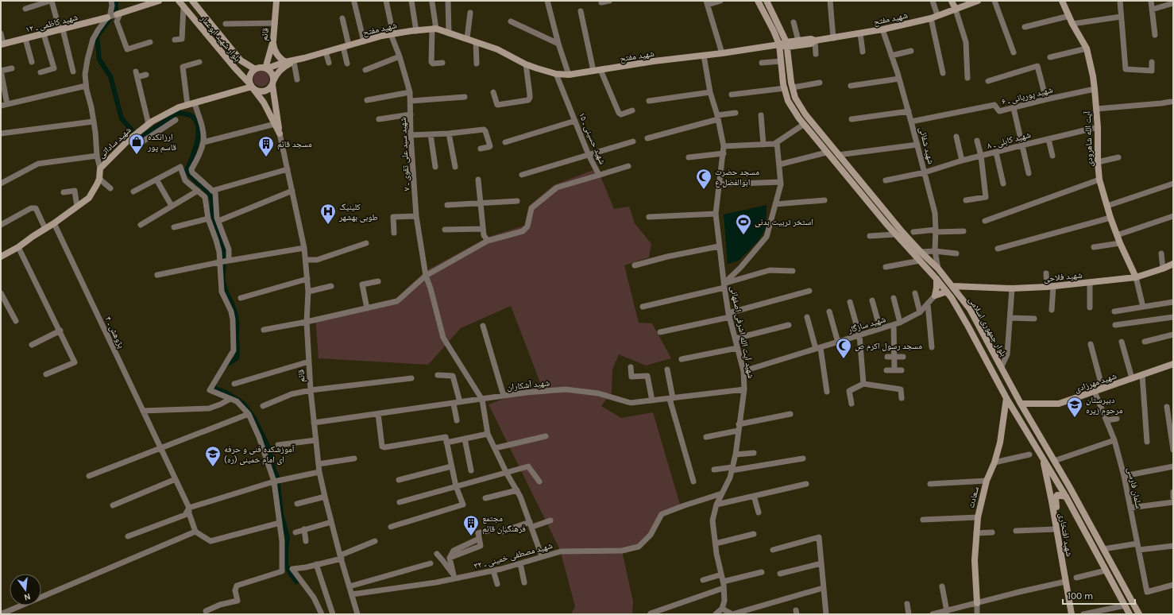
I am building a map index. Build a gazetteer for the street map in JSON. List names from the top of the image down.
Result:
{
  "streets": {
    "street": [
      "شهید مفتح",
      "شهید کاظمی ـ ۱۲",
      "قائم",
      "بلوار شهید ابوعمار",
      "شهید پوریانی ـ ۶",
      "شهید حسینی ـ ۱۵",
      "آیت الله شاهرودی",
      "شهید کابلی ـ ۸",
      "شهید ساداتی",
      "شهید شفائی",
      "شهید سید علی تقوی ـ ۷",
      "شهید فلاحی",
      "شهید سازگار",
      "بلوار جمهوری اسلامی",
      "پژوهش ـ ۴",
      "شهید آیت الله اشرفی اصفهانی",
      "شهید مهرزادی",
      "شهید آشکاران",
      "سلمان فارسی",
      "سعادت",
      "شهید افتخاری",
      "شهید مصطفی خمینی ـ ۳۲"
    ]
  },
  "crossings": [
    ["شهید مفتح", "شهید حسینی ـ ۱۵"],
    ["شهید مفتح", "شهید شفائی"],
    ["شهید مفتح", "شهید سید علی تقوی ـ ۷"],
    ["شهید مفتح", "بلوار جمهوری اسلامی"],
    ["شهید مفتح", "شهید آیت الله اشرفی اصفهانی"],
    ["قائم", "بلوار شهید ابوعمار"],
    ["قائم", "شهید ساداتی"],
    ["قائم", "شهید آشکاران"],
    ["قائم", "شهید مصطفی خمینی ـ ۳۲"],
    ["بلوار شهید ابوعمار", "شهید ساداتی"],
    ["شهید پوریانی ـ ۶", "آیت الله شاهرودی"],
    ["شهید پوریانی ـ ۶", "شهید شفائی"],
    ["آیت الله شاهرودی", "شهید کابلی ـ ۸"],
    ["آیت الله شاهرودی", "شهید فلاحی"],
    ["شهید کابلی ـ ۸", "شهید شفائی"],
    ["شهید ساداتی", "پژوهش ـ ۴"],
    ["شهید شفائی", "بلوار جمهوری اسلامی"],
    ["شهید سید علی تقوی ـ ۷", "شهید آشکاران"],
    ["شهید فلاحی", "بلوار جمهوری اسلامی"],
    ["شهید سازگار", "شهید آیت الله اشرفی اصفهانی"],
    ["بلوار جمهوری اسلامی", "شهید مهرزادی"],
    ["بلوار جمهوری اسلامی", "سعادت"],
    ["بلوار جمهوری اسلامی", "شهید افتخاری"],
    ["شهید آیت الله اشرفی اصفهانی", "شهید آشکاران"],
    ["شهید آیت الله اشرفی اصفهانی", "شهید مصطفی خمینی ـ ۳۲"],
    ["شهید مهرزادی", "سلمان فارسی"]
  ],
  "places": {
    "shop": ["ارزانکده قاسم پور"],
    "building": ["مسجد قائم", "مجتمع فرهنگیان قائم"],
    "mosque": ["مسجد حضرت ابوالفضل ع", "مسجد رسول اکرم ص"],
    "hospital": ["کلینیک طوبی بهشهر"],
    "sports": ["استخر تربیت بدنی"],
    "school or university": ["دبیرستان مرحوم زیره", "آموزشکده فنی و حرفه ای امام خمینی (ره)"]
  },
  "scale_bar": "100 m",
  "north": "bottom"
}
